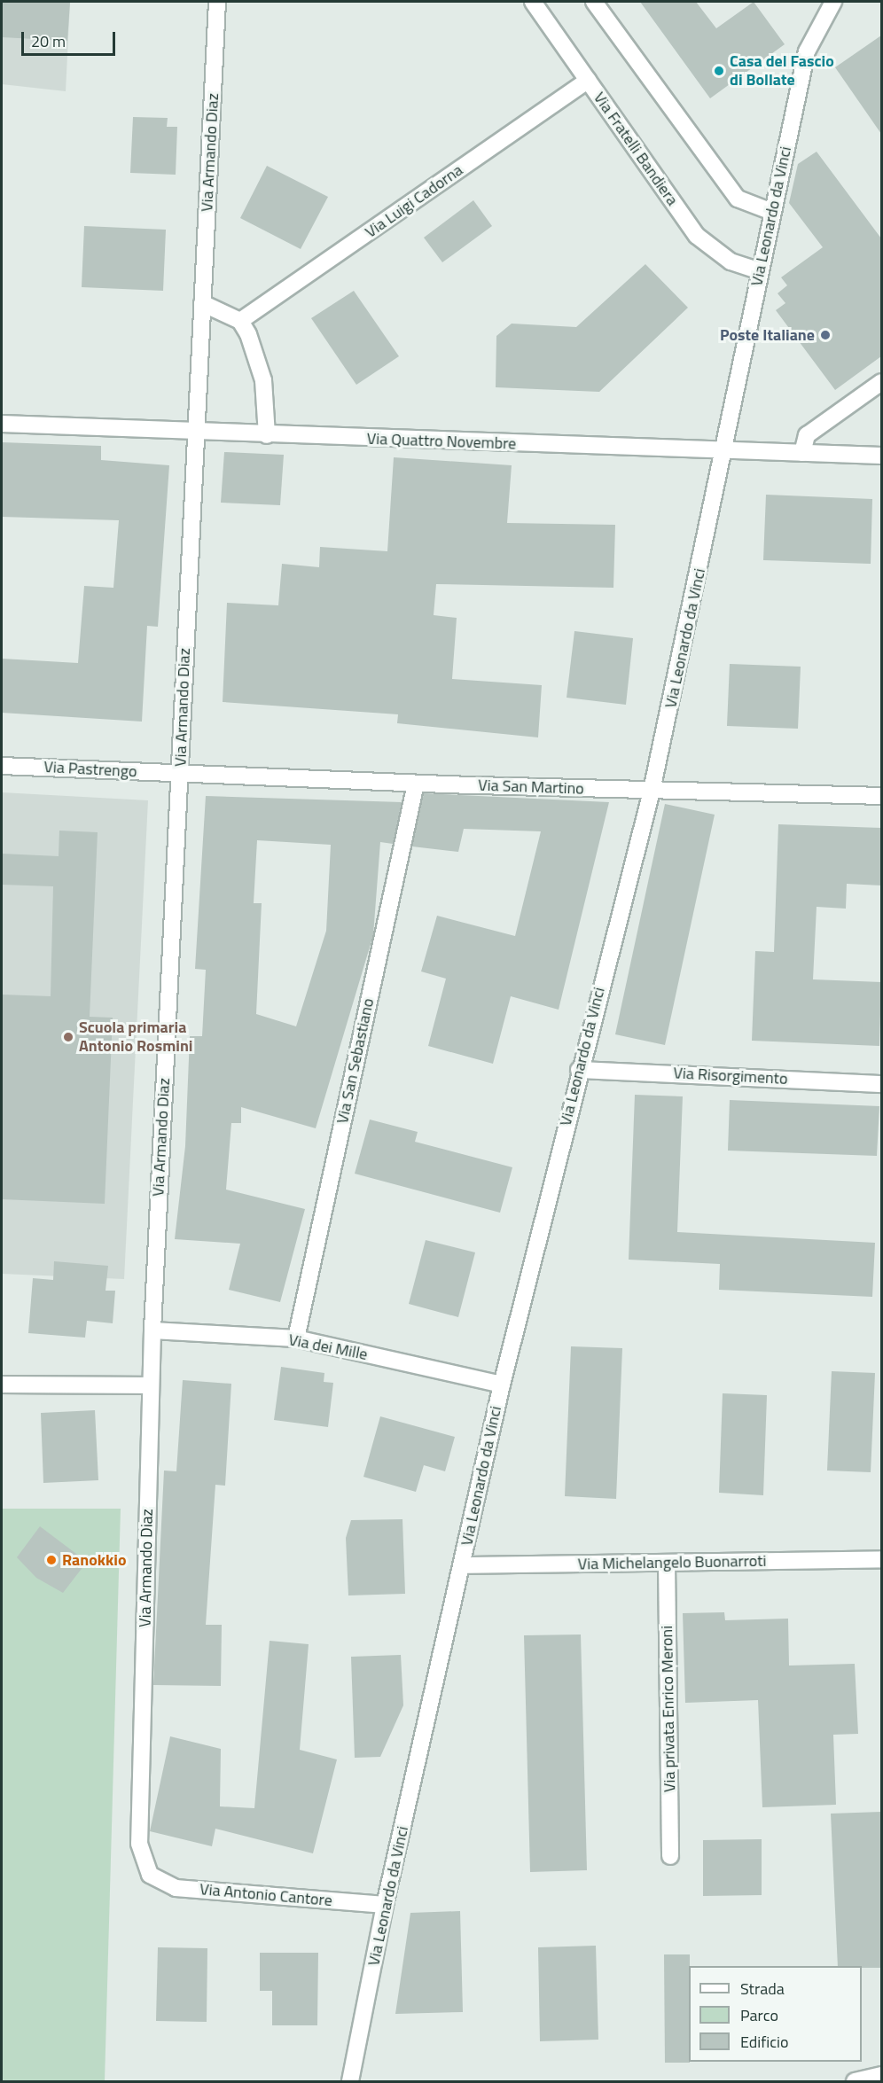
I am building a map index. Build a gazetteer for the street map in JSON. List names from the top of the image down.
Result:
{
  "streets": {
    "street": [
      "Via Fratelli Bandiera",
      "Via Armando Diaz",
      "Via Luigi Cadorna",
      "Via Leonardo da Vinci",
      "Via Quattro Novembre",
      "Via Pastrengo",
      "Via San Martino",
      "Via San Sebastiano",
      "Via Risorgimento",
      "Via dei Mille",
      "Via Michelangelo Buonarroti",
      "Via privata Enrico Meroni",
      "Via Antonio Cantore"
    ]
  },
  "crossings": [
    ["Via Fratelli Bandiera", "Via Luigi Cadorna"],
    ["Via Fratelli Bandiera", "Via Leonardo da Vinci"],
    ["Via Armando Diaz", "Via Quattro Novembre"],
    ["Via Armando Diaz", "Via Pastrengo"],
    ["Via Armando Diaz", "Via San Martino"],
    ["Via Armando Diaz", "Via dei Mille"],
    ["Via Armando Diaz", "Via Antonio Cantore"],
    ["Via Leonardo da Vinci", "Via Quattro Novembre"],
    ["Via Leonardo da Vinci", "Via San Martino"],
    ["Via Leonardo da Vinci", "Via Risorgimento"],
    ["Via Leonardo da Vinci", "Via dei Mille"],
    ["Via Leonardo da Vinci", "Via Michelangelo Buonarroti"],
    ["Via Leonardo da Vinci", "Via Antonio Cantore"],
    ["Via Pastrengo", "Via San Martino"],
    ["Via San Martino", "Via San Sebastiano"],
    ["Via San Sebastiano", "Via dei Mille"],
    ["Via Michelangelo Buonarroti", "Via privata Enrico Meroni"]
  ],
  "places": [
    "Casa del Fascio di Bollate",
    "Poste Italiane",
    "Scuola primaria Antonio Rosmini",
    "Ranokkio"
  ],
  "legend": ["Strada", "Parco", "Edificio"],
  "scale_bar": "20 m"
}
